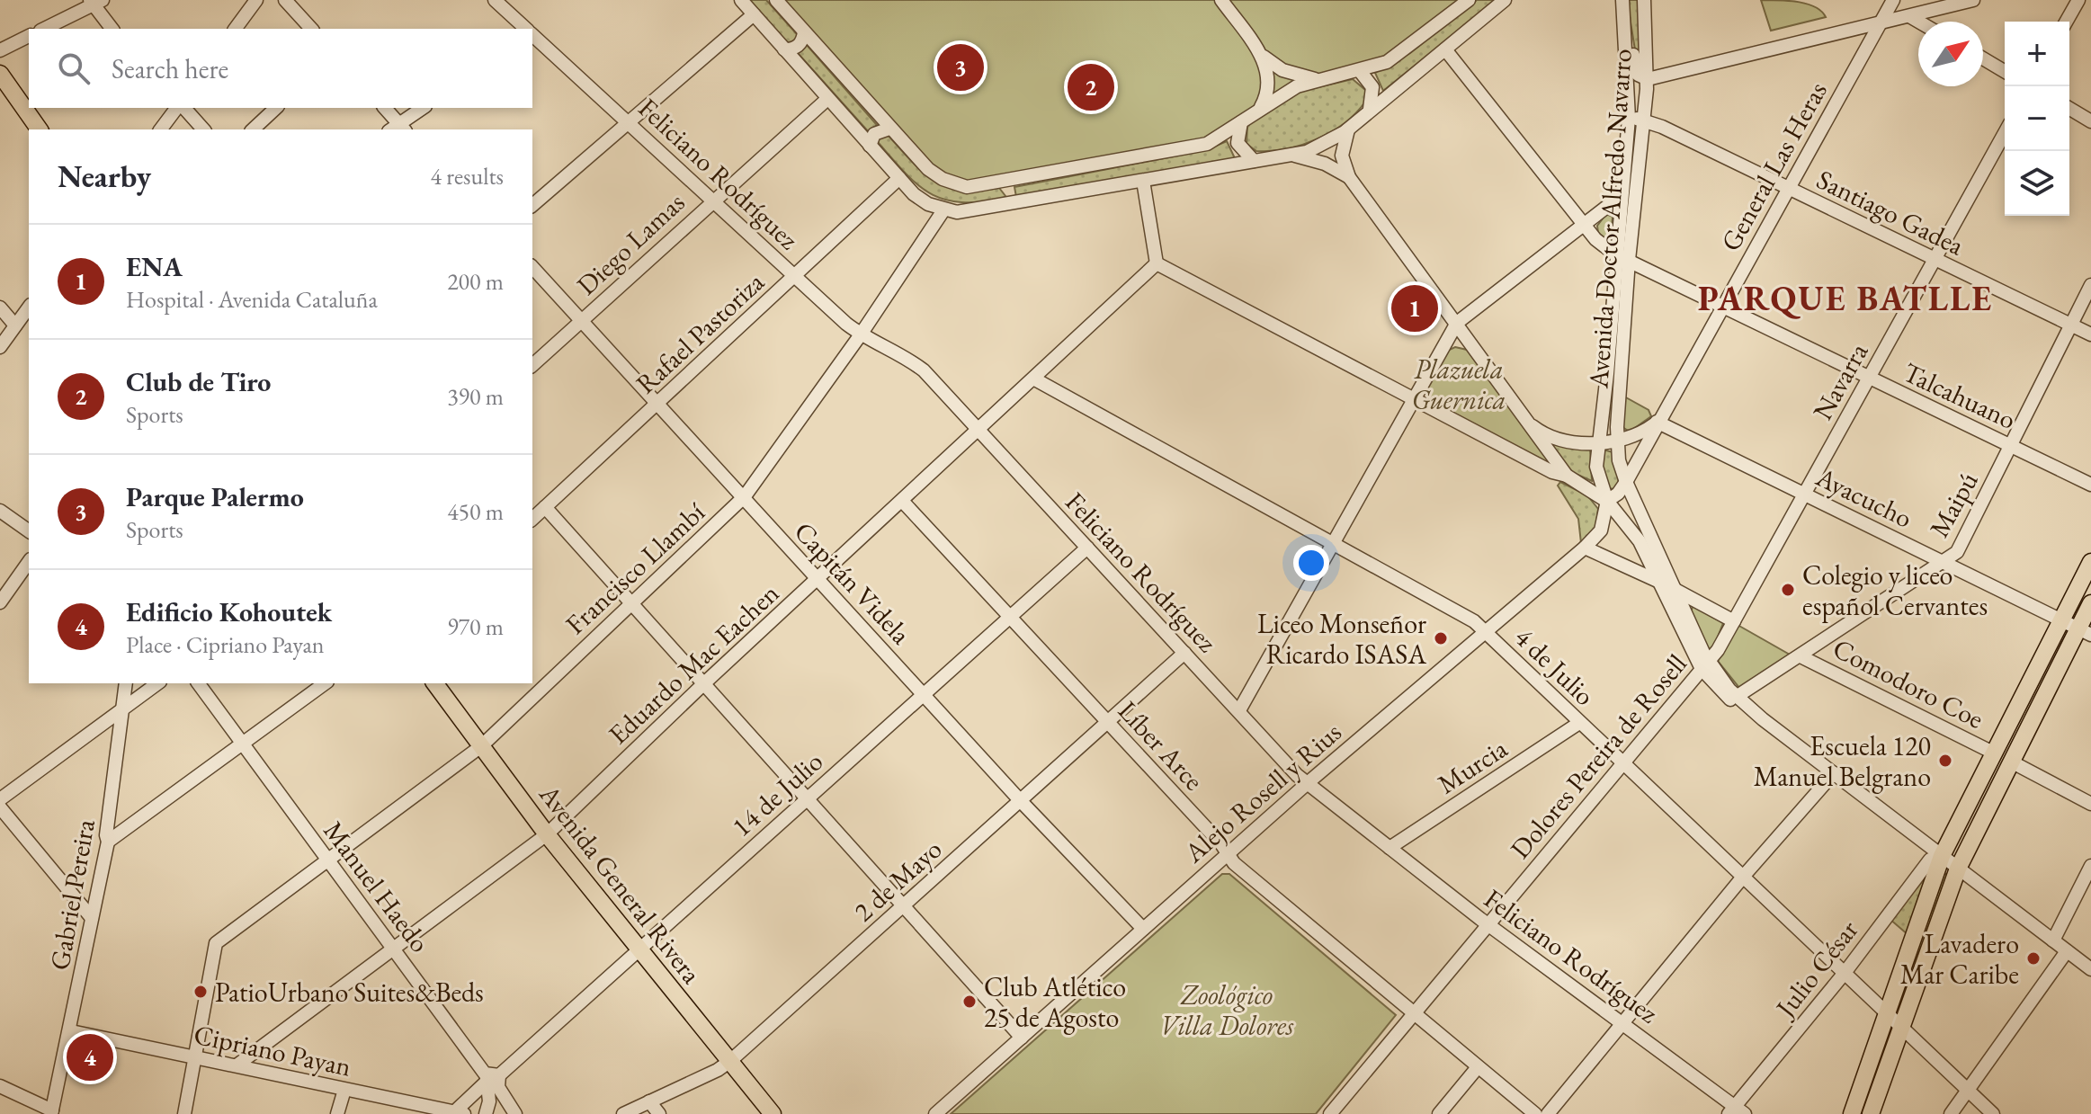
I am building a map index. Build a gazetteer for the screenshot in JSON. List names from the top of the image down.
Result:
{
  "streets": {
    "main road": ["Avenida General Rivera"],
    "street": [
      "General Las Heras",
      "Feliciano Rodríguez",
      "Santiago Gadea",
      "Avenida Doctor Alfredo Navarro",
      "Diego Lamas",
      "Rafael Pastoriza",
      "Navarra",
      "Talcahuano",
      "Ayacucho",
      "Maipú",
      "Francisco Llambí",
      "Capitán Videla",
      "Eduardo Mac Eachen",
      "4 de Julio",
      "Comodoro Coe",
      "Líber Arce",
      "Dolores Pereira de Rosell",
      "Murcia",
      "Alejo Rosell y Rius",
      "14 de Julio",
      "2 de Mayo",
      "Manuel Haedo",
      "Gabriel Pereira",
      "Julio César",
      "Cipriano Payan"
    ]
  },
  "crossings": [
    ["General Las Heras", "Santiago Gadea"],
    ["General Las Heras", "Avenida Doctor Alfredo Navarro"],
    ["General Las Heras", "Talcahuano"],
    ["General Las Heras", "Ayacucho"],
    ["General Las Heras", "Alejo Rosell y Rius"],
    ["Feliciano Rodríguez", "Diego Lamas"],
    ["Feliciano Rodríguez", "Rafael Pastoriza"],
    ["Feliciano Rodríguez", "Francisco Llambí"],
    ["Feliciano Rodríguez", "Eduardo Mac Eachen"],
    ["Feliciano Rodríguez", "Dolores Pereira de Rosell"],
    ["Feliciano Rodríguez", "Murcia"],
    ["Feliciano Rodríguez", "Alejo Rosell y Rius"],
    ["Feliciano Rodríguez", "14 de Julio"],
    ["Feliciano Rodríguez", "2 de Mayo"],
    ["Feliciano Rodríguez", "Julio César"],
    ["Santiago Gadea", "Avenida Doctor Alfredo Navarro"],
    ["Santiago Gadea", "Navarra"],
    ["Santiago Gadea", "Maipú"],
    ["Avenida Doctor Alfredo Navarro", "Navarra"],
    ["Avenida Doctor Alfredo Navarro", "Talcahuano"],
    ["Avenida Doctor Alfredo Navarro", "Dolores Pereira de Rosell"],
    ["Avenida Doctor Alfredo Navarro", "Alejo Rosell y Rius"],
    ["Diego Lamas", "Capitán Videla"],
    ["Rafael Pastoriza", "Capitán Videla"],
    ["Navarra", "Talcahuano"],
    ["Navarra", "Ayacucho"],
    ["Navarra", "Dolores Pereira de Rosell"],
    ["Talcahuano", "Maipú"],
    ["Ayacucho", "Maipú"],
    ["Maipú", "Comodoro Coe"],
    ["Francisco Llambí", "Capitán Videla"],
    ["Francisco Llambí", "Avenida General Rivera"],
    ["Francisco Llambí", "Manuel Haedo"],
    ["Francisco Llambí", "Cipriano Payan"],
    ["Capitán Videla", "Eduardo Mac Eachen"],
    ["Capitán Videla", "Alejo Rosell y Rius"],
    ["Capitán Videla", "14 de Julio"],
    ["Capitán Videla", "2 de Mayo"],
    ["Eduardo Mac Eachen", "4 de Julio"],
    ["Eduardo Mac Eachen", "Líber Arce"],
    ["Eduardo Mac Eachen", "Avenida General Rivera"],
    ["Eduardo Mac Eachen", "Manuel Haedo"],
    ["Eduardo Mac Eachen", "Cipriano Payan"],
    ["4 de Julio", "Dolores Pereira de Rosell"],
    ["4 de Julio", "Murcia"],
    ["4 de Julio", "Alejo Rosell y Rius"],
    ["4 de Julio", "Julio César"],
    ["Líber Arce", "Dolores Pereira de Rosell"],
    ["Líber Arce", "Alejo Rosell y Rius"],
    ["Líber Arce", "14 de Julio"],
    ["Líber Arce", "2 de Mayo"],
    ["14 de Julio", "Avenida General Rivera"],
    ["14 de Julio", "Manuel Haedo"],
    ["14 de Julio", "Cipriano Payan"],
    ["2 de Mayo", "Avenida General Rivera"],
    ["Gabriel Pereira", "Cipriano Payan"]
  ],
  "districts": ["PARQUE BATLLE"],
  "parks": ["Plazuela Guernica", "Zoológico Villa Dolores"],
  "places": [
    "Colegio y liceo español Cervantes",
    "Liceo Monseñor Ricardo ISASA",
    "Escuela 120 Manuel Belgrano",
    "Lavadero Mar Caribe",
    "PatioUrbano Suites&Beds",
    "Club Atlético 25 de Agosto"
  ],
  "north": "top right",
  "page": {
    "map_buttons": ["+", "−"],
    "search": "Search here",
    "pins": [
      "3",
      "2",
      "1",
      "4"
    ],
    "heading": ["Nearby", "4 results"],
    "list": [
      {
        "mark": "1",
        "name": "ENA",
        "note": "Hospital · Avenida Cataluña",
        "value": "200 m"
      },
      {
        "mark": "2",
        "name": "Club de Tiro",
        "note": "Sports",
        "value": "390 m"
      },
      {
        "mark": "3",
        "name": "Parque Palermo",
        "note": "Sports",
        "value": "450 m"
      },
      {
        "mark": "4",
        "name": "Edificio Kohoutek",
        "note": "Place · Cipriano Payan",
        "value": "970 m"
      }
    ]
  }
}
